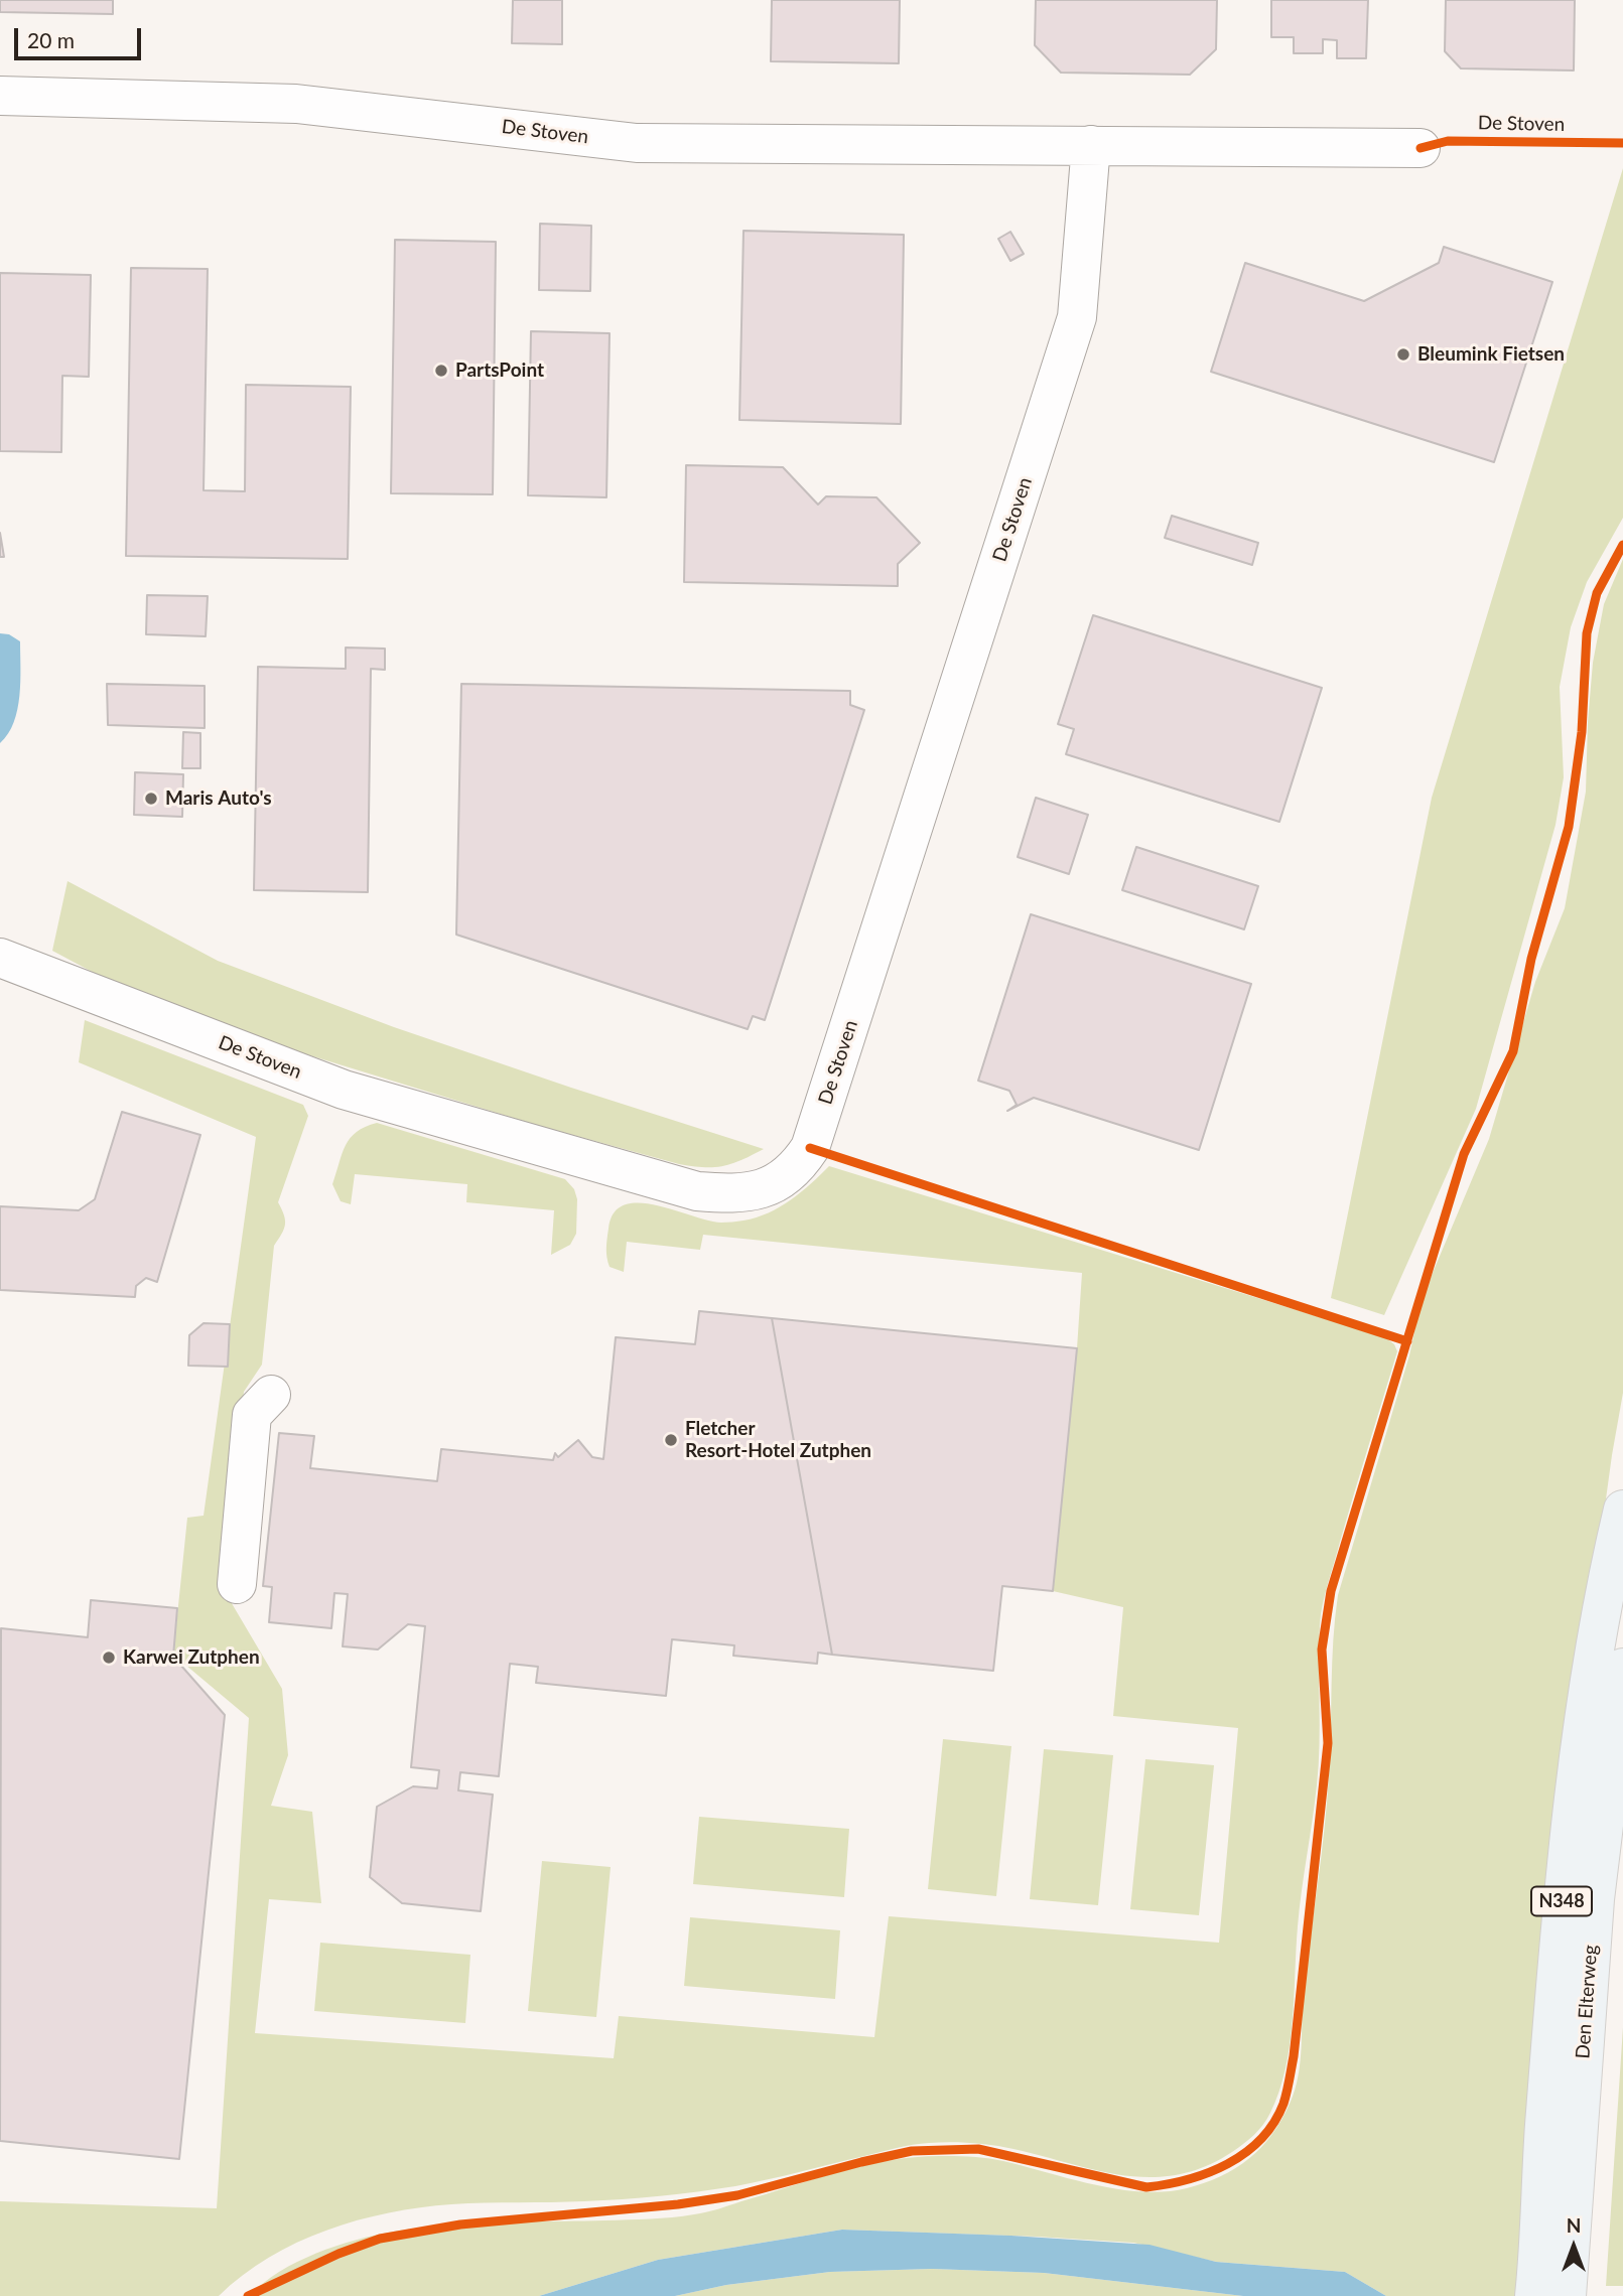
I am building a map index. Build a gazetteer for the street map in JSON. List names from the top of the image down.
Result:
{
  "streets": {
    "main road": ["N348", "Den Elterweg"],
    "street": ["De Stoven"]
  },
  "places": [
    "Bleumink Fietsen",
    "PartsPoint",
    "Maris Auto's",
    "Fletcher Resort-Hotel Zutphen",
    "Karwei Zutphen"
  ],
  "scale_bar": "20 m",
  "north": "top"
}
